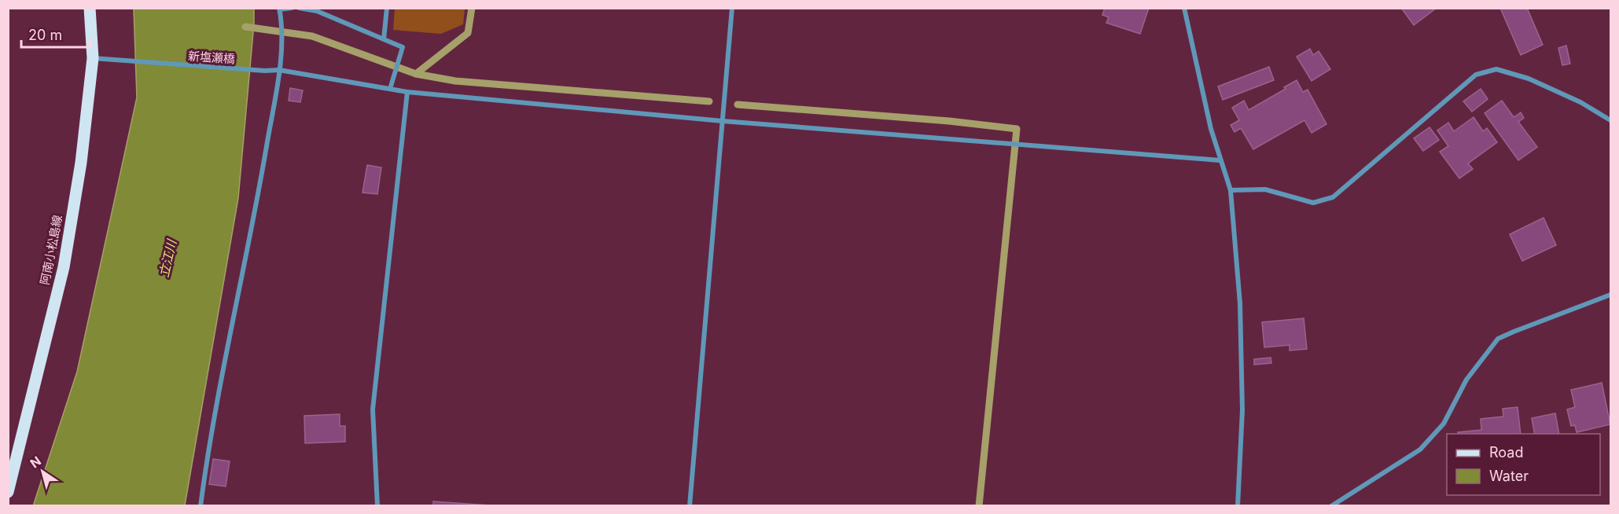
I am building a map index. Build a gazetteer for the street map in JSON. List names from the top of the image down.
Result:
{
  "streets": {
    "main road": ["阿南小松島線"],
    "street": ["新塩瀬橋"]
  },
  "crossings": [
    ["新塩瀬橋", "阿南小松島線"]
  ],
  "water": ["立江川"],
  "legend": ["Road", "Water"],
  "scale_bar": "20 m",
  "north": "top left"
}
